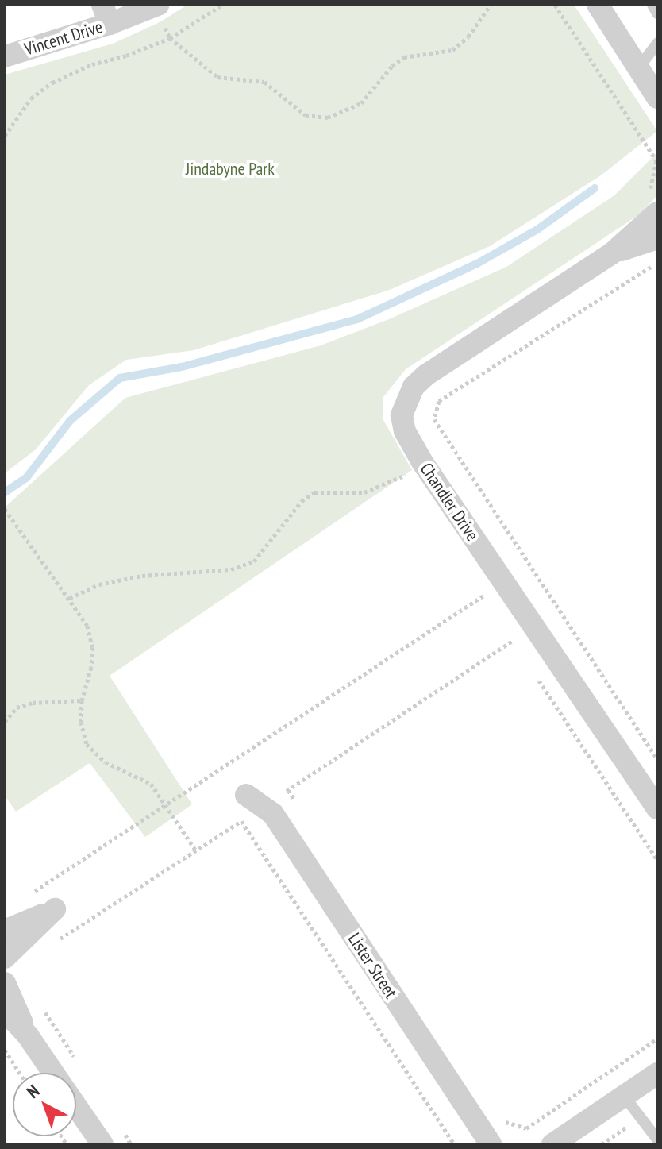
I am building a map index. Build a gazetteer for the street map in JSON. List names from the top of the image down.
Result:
{
  "streets": {
    "street": ["Vincent Drive", "Chandler Drive", "Lister Street"]
  },
  "parks": ["Jindabyne Park"],
  "north": "top left"
}
